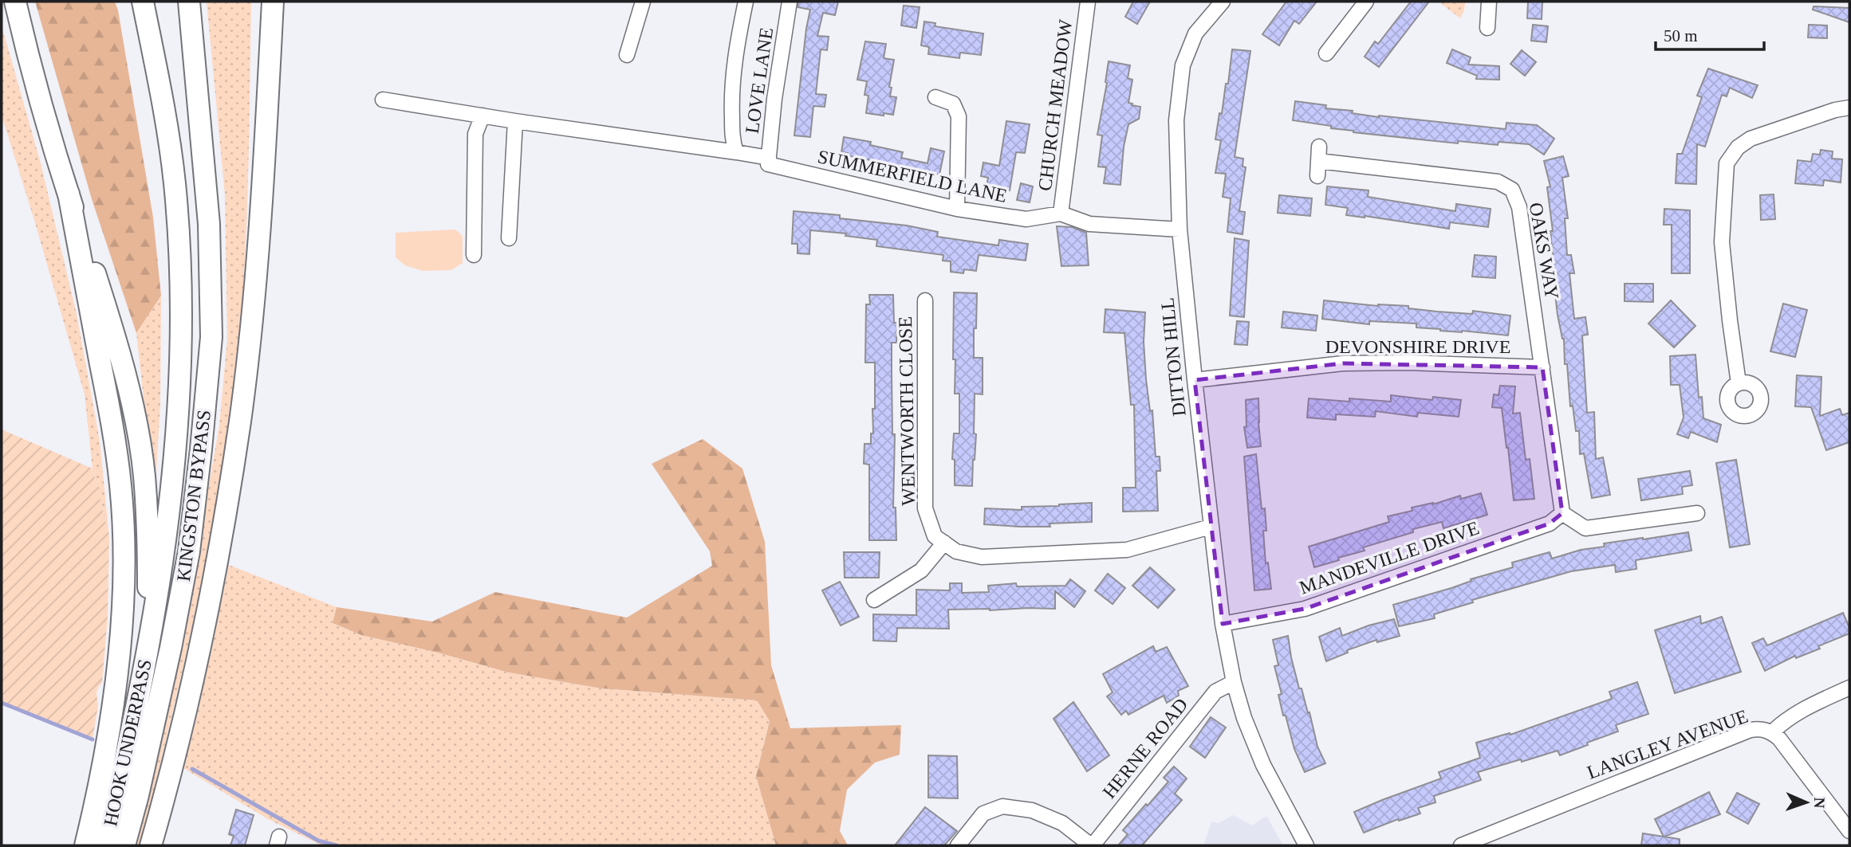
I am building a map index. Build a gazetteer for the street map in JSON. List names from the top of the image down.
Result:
{
  "streets": {
    "highway": ["KINGSTON BYPASS", "HOOK UNDERPASS"],
    "street": [
      "LOVE LANE",
      "CHURCH MEADOW",
      "SUMMERFIELD LANE",
      "OAKS WAY",
      "DEVONSHIRE DRIVE",
      "DITTON HILL",
      "WENTWORTH CLOSE",
      "MANDEVILLE DRIVE",
      "LANGLEY AVENUE",
      "HERNE ROAD"
    ]
  },
  "crossings": [
    ["LOVE LANE", "SUMMERFIELD LANE"],
    ["CHURCH MEADOW", "SUMMERFIELD LANE"],
    ["SUMMERFIELD LANE", "DITTON HILL"],
    ["OAKS WAY", "DEVONSHIRE DRIVE"],
    ["OAKS WAY", "MANDEVILLE DRIVE"],
    ["DEVONSHIRE DRIVE", "DITTON HILL"],
    ["DITTON HILL", "MANDEVILLE DRIVE"],
    ["DITTON HILL", "HERNE ROAD"]
  ],
  "scale_bar": "50 m",
  "north": "right"
}
